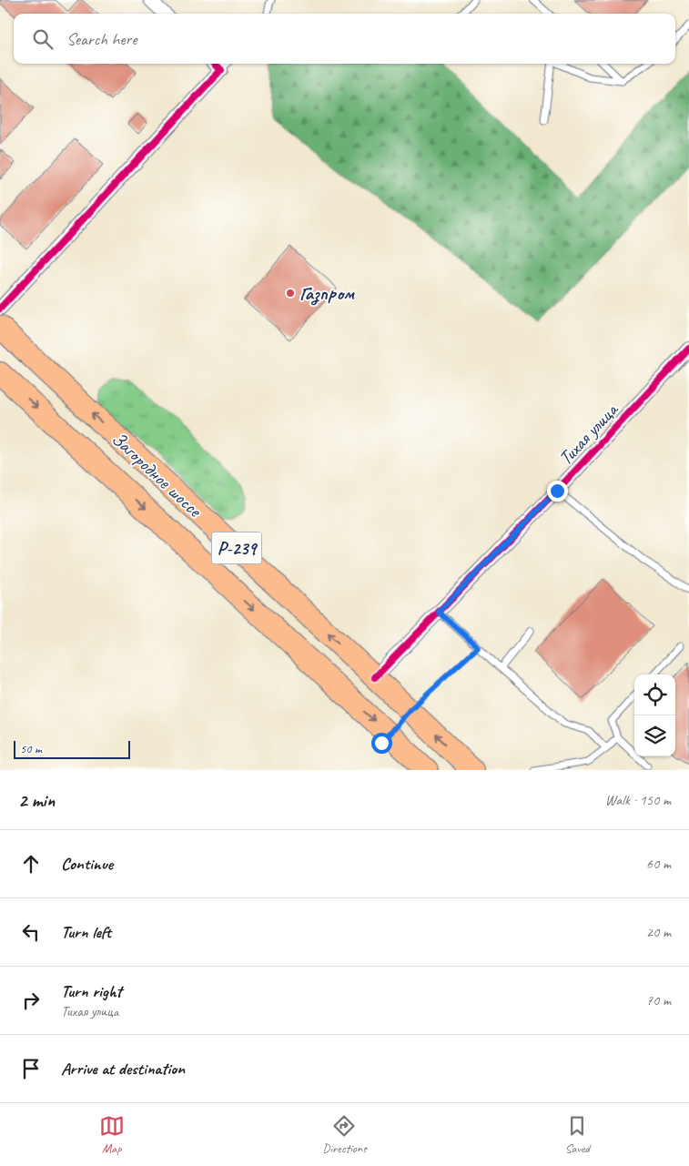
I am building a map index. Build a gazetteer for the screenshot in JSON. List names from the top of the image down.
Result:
{
  "streets": {
    "highway": ["Загородное шоссе", "Р-239"],
    "street": ["Тихая улица"]
  },
  "crossings": [
    ["Тихая улица", "Загородное шоссе"]
  ],
  "places": ["Газпром"],
  "scale_bar": "50 m",
  "page": {
    "search": "Search here",
    "scale": "50 m",
    "heading": ["2 min", "Walk · 150 m"],
    "list": [
      ["Continue", "60 m"],
      ["Turn left", "20 m"],
      ["Turn right", "Тихая улица", "70 m"],
      "Arrive at destination"
    ],
    "nav": ["Map", "Directions", "Saved"]
  }
}
